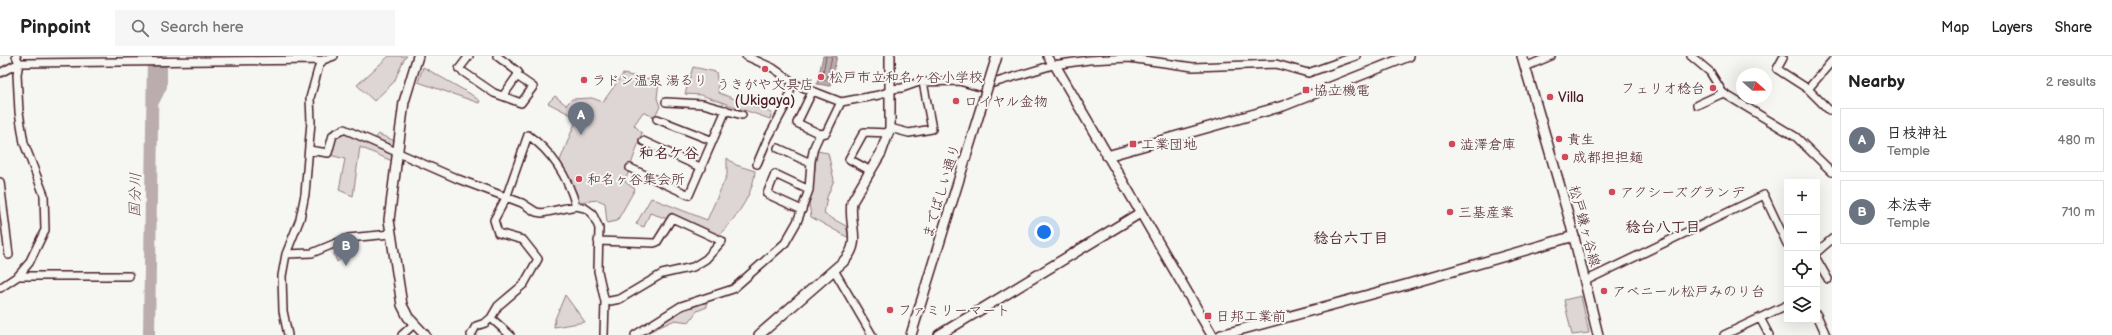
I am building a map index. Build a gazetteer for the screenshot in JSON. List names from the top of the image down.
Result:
{
  "streets": {
    "street": ["までばしい通り", "松戸鎌ヶ谷線"]
  },
  "districts": ["和名ケ谷", "稔台八丁目", "稔台六丁目"],
  "water": ["国分川"],
  "places": {
    "other": [
      "うきがや文具店 (Ukigaya)",
      "松戸市立和名ヶ谷小学校",
      "ラドン温泉 湯るり",
      "フェリオ稔台",
      "Villa",
      "ロイヤル金物",
      "貴生",
      "澁澤倉庫",
      "成都担担麺",
      "和名ヶ谷集会所",
      "アクシーズグランデ",
      "三基産業",
      "アベニール松戸みのり台",
      "ファミリーマート"
    ],
    "transit": ["協立機電", "工業団地", "日邦工業前"]
  },
  "north": "right",
  "page": {
    "header": "Pinpoint",
    "search": "Search here",
    "nav": ["Map", "Layers", "Share"],
    "heading": ["Nearby", "2 results"],
    "pins": ["A", "B"],
    "list": [
      {
        "mark": "A",
        "name": "日枝神社",
        "note": "Temple",
        "value": "480 m"
      },
      {
        "mark": "B",
        "name": "本法寺",
        "note": "Temple",
        "value": "710 m"
      }
    ],
    "map_buttons": ["+", "−"]
  }
}
